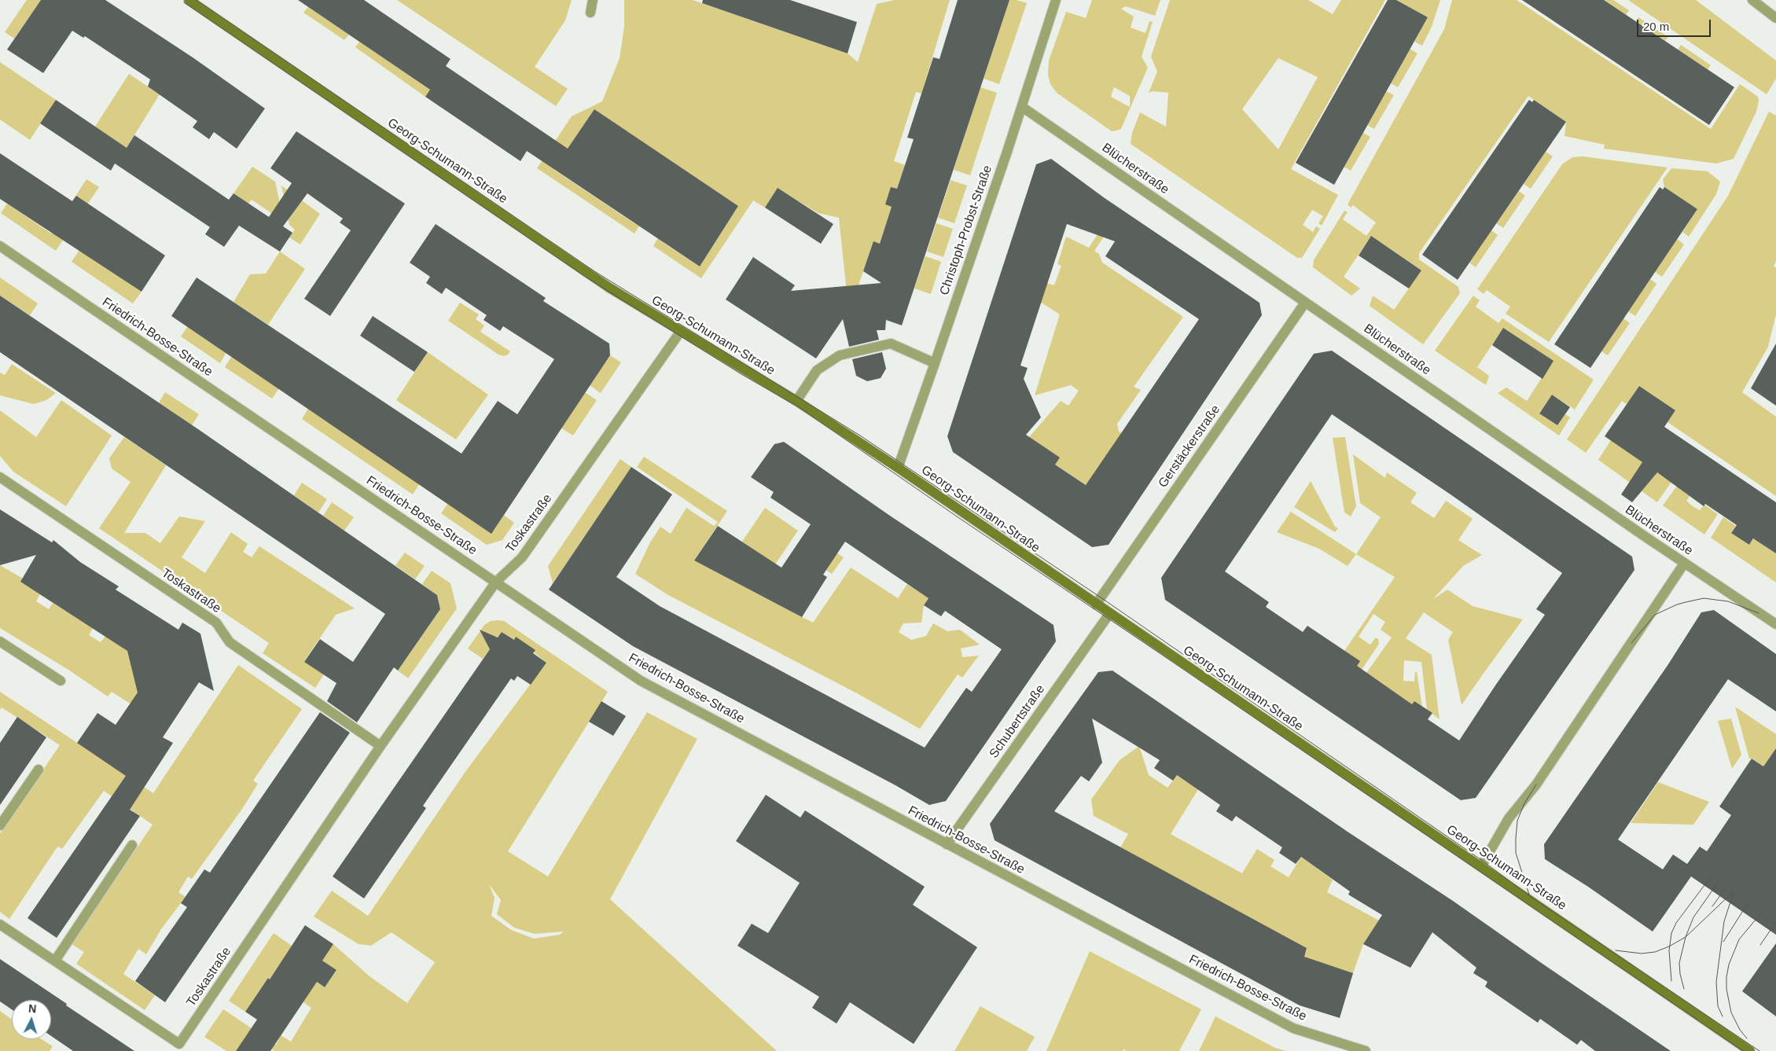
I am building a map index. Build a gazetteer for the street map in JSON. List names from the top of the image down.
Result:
{
  "streets": {
    "main road": ["Georg-Schumann-Straße"],
    "street": [
      "Blücherstraße",
      "Christoph-Probst-Straße",
      "Friedrich-Bosse-Straße",
      "Gerstäckerstraße",
      "Toskastraße",
      "Schubertstraße"
    ]
  },
  "crossings": [
    ["Georg-Schumann-Straße", "Christoph-Probst-Straße"],
    ["Georg-Schumann-Straße", "Gerstäckerstraße"],
    ["Georg-Schumann-Straße", "Toskastraße"],
    ["Georg-Schumann-Straße", "Schubertstraße"],
    ["Blücherstraße", "Christoph-Probst-Straße"],
    ["Blücherstraße", "Gerstäckerstraße"],
    ["Friedrich-Bosse-Straße", "Toskastraße"],
    ["Friedrich-Bosse-Straße", "Schubertstraße"]
  ],
  "scale_bar": "20 m",
  "north": "top"
}
